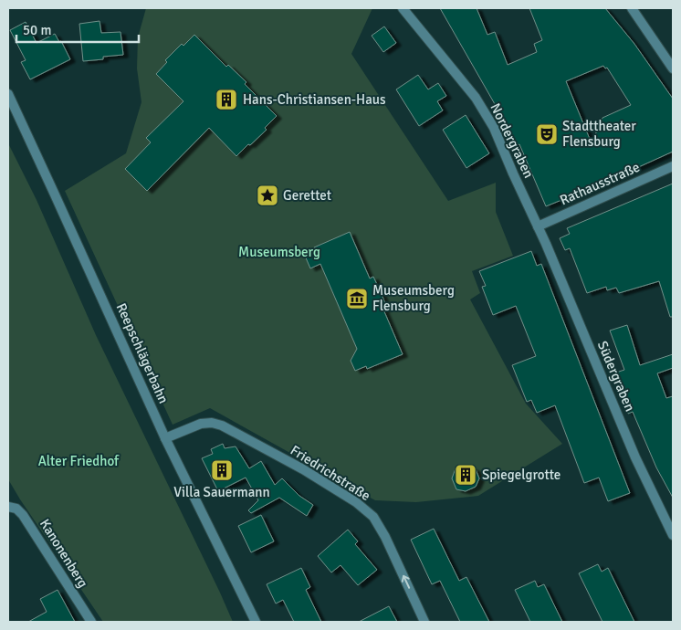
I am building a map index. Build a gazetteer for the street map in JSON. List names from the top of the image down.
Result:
{
  "streets": {
    "street": [
      "Nordergraben",
      "Rathausstraße",
      "Reepschlägerbahn",
      "Südergraben",
      "Friedrichstraße",
      "Kanonenberg"
    ]
  },
  "crossings": [
    ["Nordergraben", "Rathausstraße"],
    ["Nordergraben", "Südergraben"],
    ["Rathausstraße", "Südergraben"],
    ["Reepschlägerbahn", "Friedrichstraße"]
  ],
  "one_way": ["Friedrichstraße"],
  "parks": ["Museumsberg", "Alter Friedhof"],
  "places": {
    "building": ["Hans-Christiansen-Haus", "Villa Sauermann", "Spiegelgrotte"],
    "theatre": ["Stadttheater Flensburg"],
    "place": ["Gerettet"],
    "museum": ["Museumsberg Flensburg"]
  },
  "scale_bar": "50 m"
}
